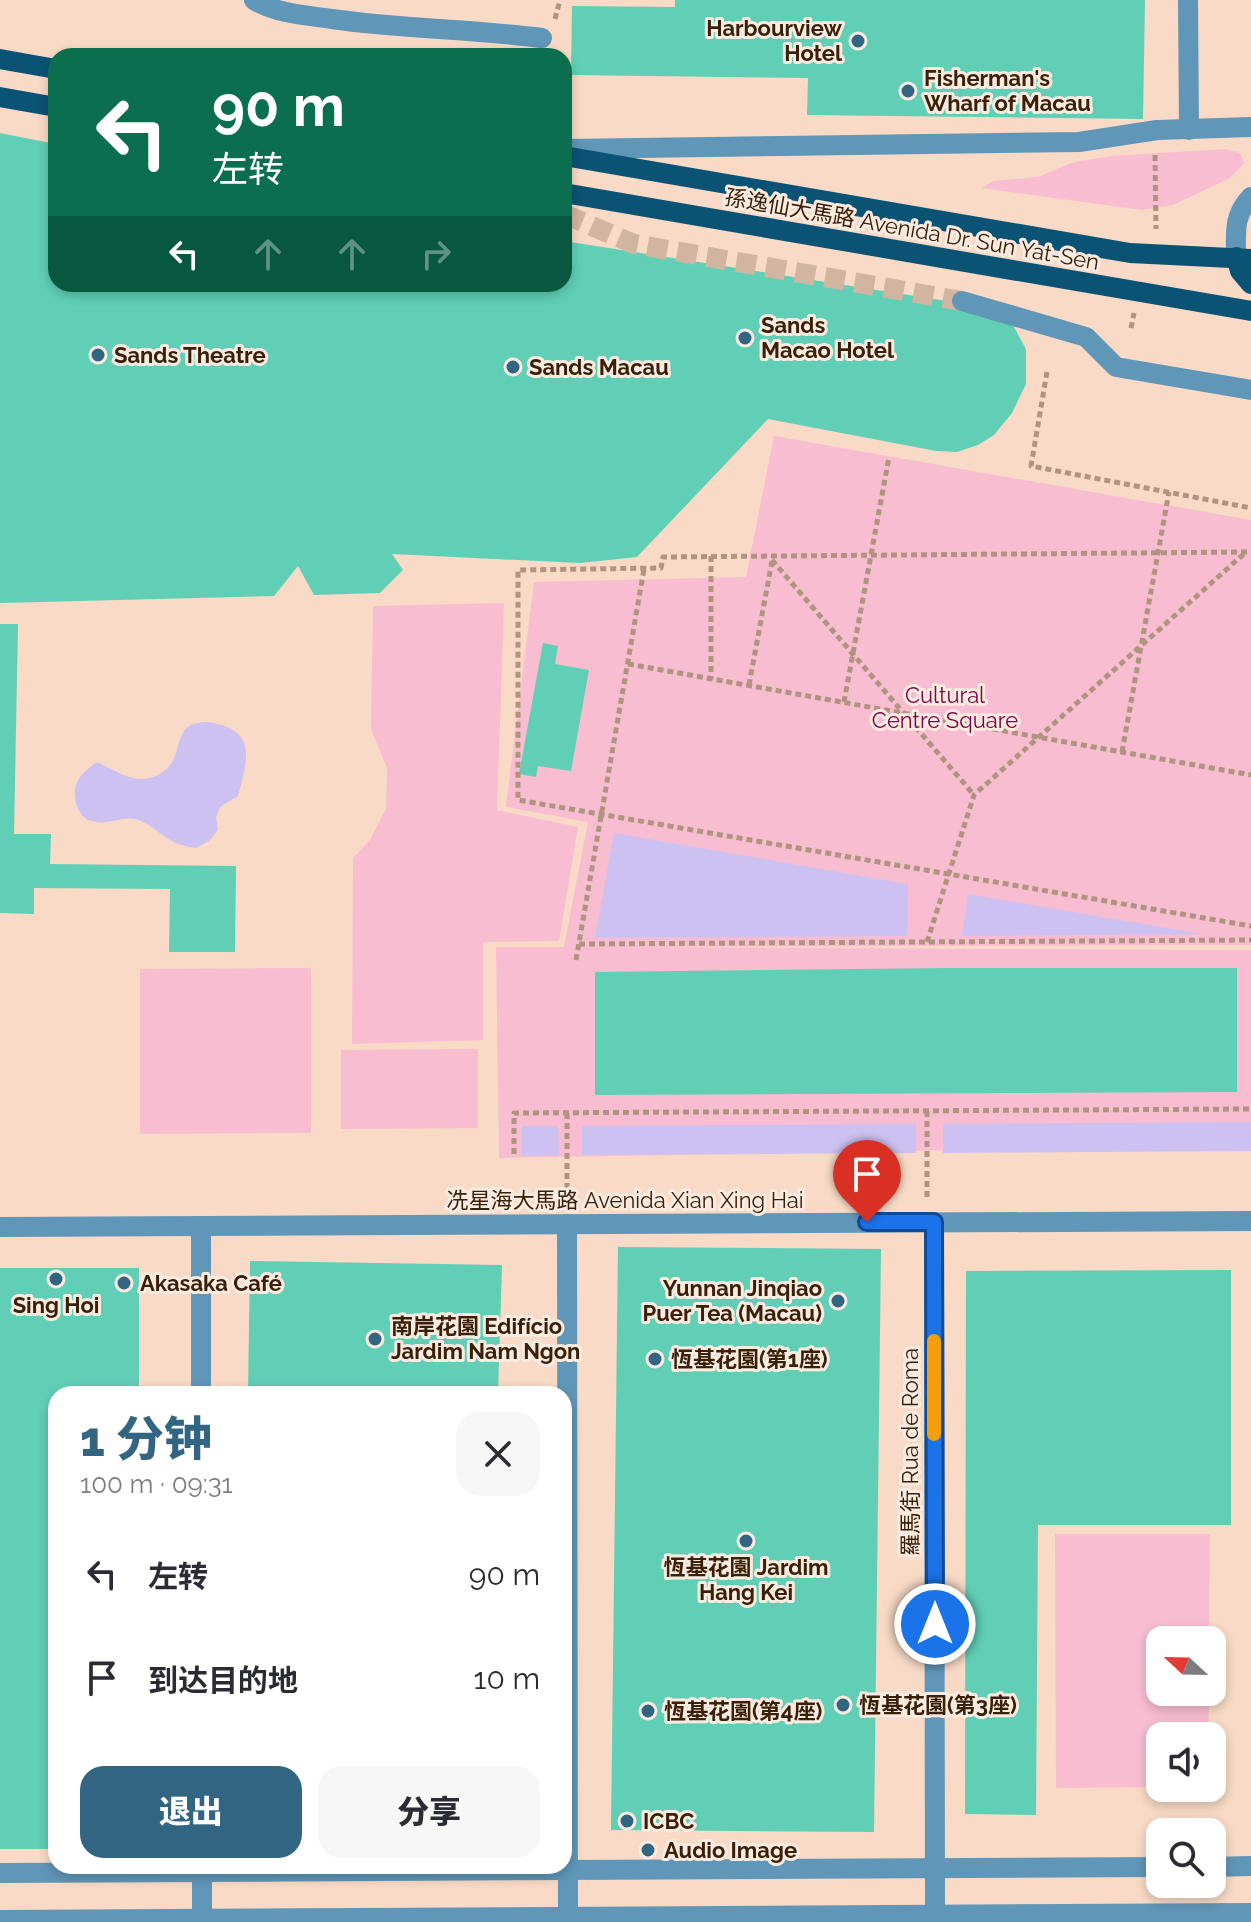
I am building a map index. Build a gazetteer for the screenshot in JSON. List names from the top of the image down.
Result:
{
  "streets": {
    "main road": ["孫逸仙大馬路 Avenida Dr. Sun Yat-Sen"],
    "street": ["冼星海大馬路 Avenida Xian Xing Hai", "羅馬街 Rua de Roma"]
  },
  "crossings": [
    ["冼星海大馬路 Avenida Xian Xing Hai", "羅馬街 Rua de Roma"]
  ],
  "parks": ["Cultural Centre Square"],
  "places": [
    "Harbourview Hotel",
    "Fisherman's Wharf of Macau",
    "Sands Macao Hotel",
    "Sands Theatre",
    "Sands Macau",
    "Sing Hoi",
    "Akasaka Café",
    "Yunnan Jinqiao Puer Tea (Macau)",
    "南岸花園 Edifício Jardim Nam Ngon",
    "恆基花園(第1座)",
    "恆基花園 Jardim Hang Kei",
    "恆基花園(第3座)",
    "恆基花園(第4座)",
    "ICBC",
    "Audio Image"
  ],
  "north": "left",
  "page": {
    "turn": ["90 m", "左转"],
    "heading": ["1 分钟", "100 m · 09:31"],
    "list": [
      {
        "name": "左转",
        "value": "90 m"
      },
      {
        "name": "到达目的地",
        "value": "10 m"
      }
    ],
    "buttons": ["退出", "分享"]
  }
}
